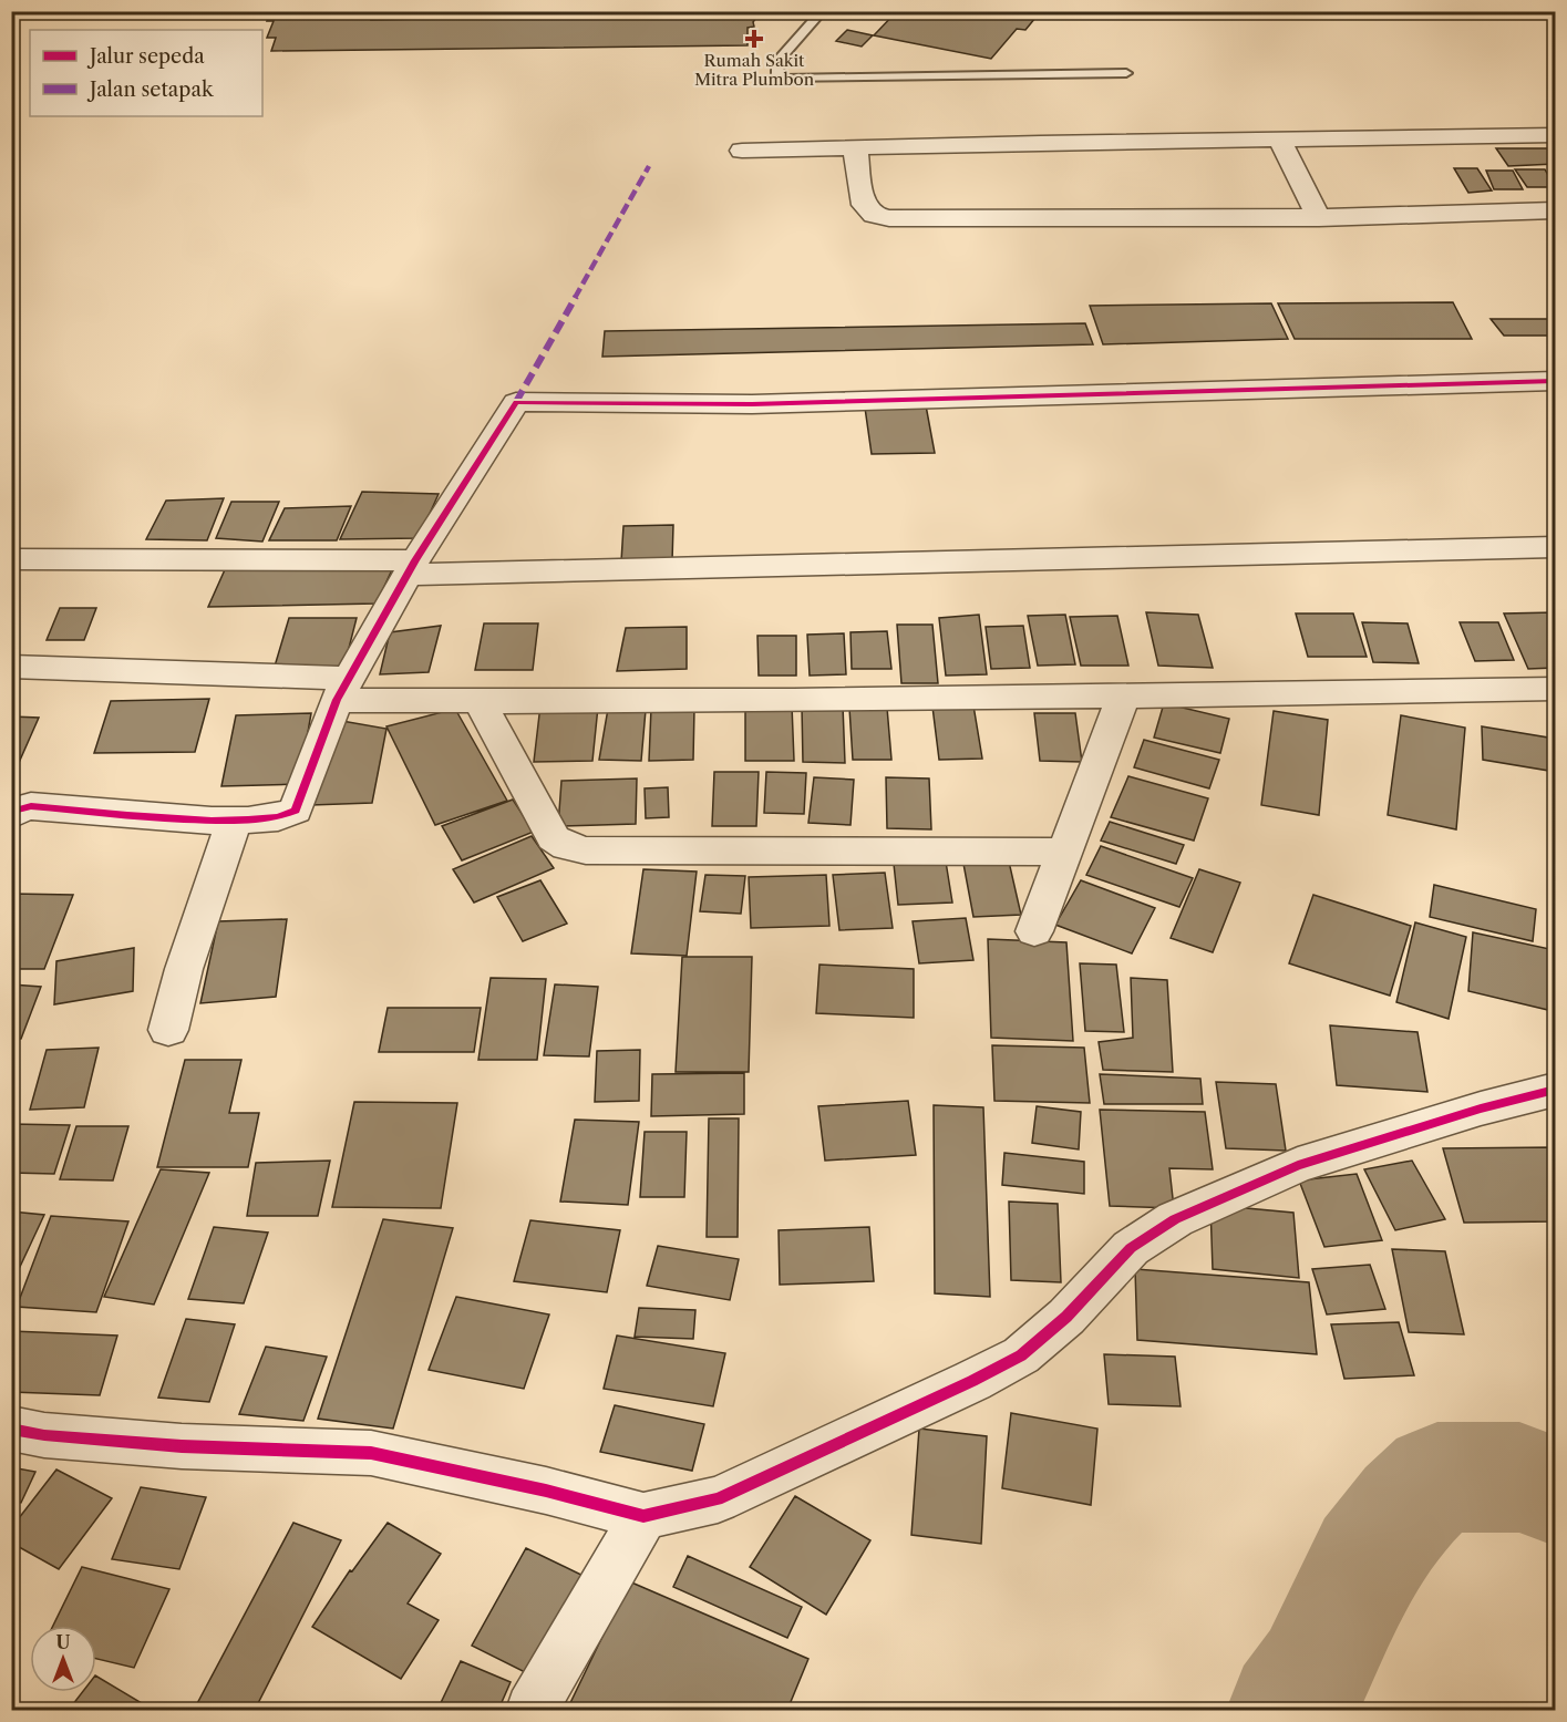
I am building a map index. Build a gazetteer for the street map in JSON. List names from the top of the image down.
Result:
{
  "places": {
    "health": ["Rumah Sakit Mitra Plumbon"]
  },
  "legend": ["Jalur sepeda", "Jalan setapak"],
  "north": "top"
}
